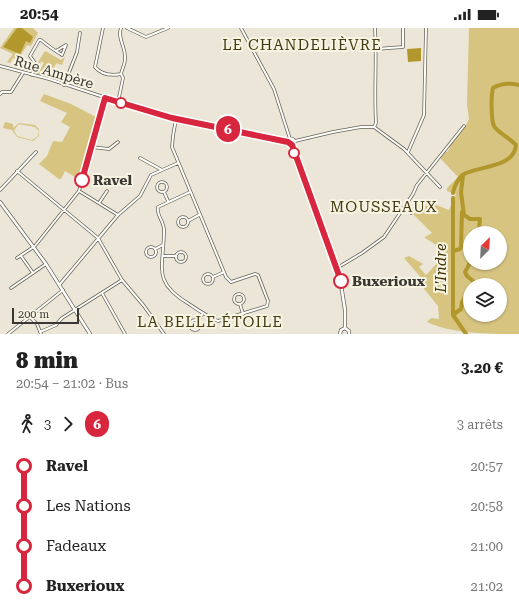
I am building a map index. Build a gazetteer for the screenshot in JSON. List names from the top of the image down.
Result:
{
  "streets": {
    "street": ["Rue Ampère"]
  },
  "districts": ["LE CHANDELIÈVRE", "MOUSSEAUX", "LA BELLE ÉTOILE"],
  "water": ["L'Indre"],
  "places": ["Ravel", "Buxerioux"],
  "lines": ["bus line 6"],
  "scale_bar": "200 m",
  "north": "top right",
  "page": {
    "status": "20:54",
    "on_map": "6",
    "scale": "200 m",
    "heading": ["8 min", "20:54 – 21:02 · Bus", "3.20 €"],
    "legs": ["3", "6", "3 arrêts"],
    "list": [
      {
        "name": "Ravel",
        "value": "20:57"
      },
      {
        "name": "Les Nations",
        "value": "20:58"
      },
      {
        "name": "Fadeaux",
        "value": "21:00"
      },
      {
        "name": "Buxerioux",
        "value": "21:02"
      }
    ]
  }
}
